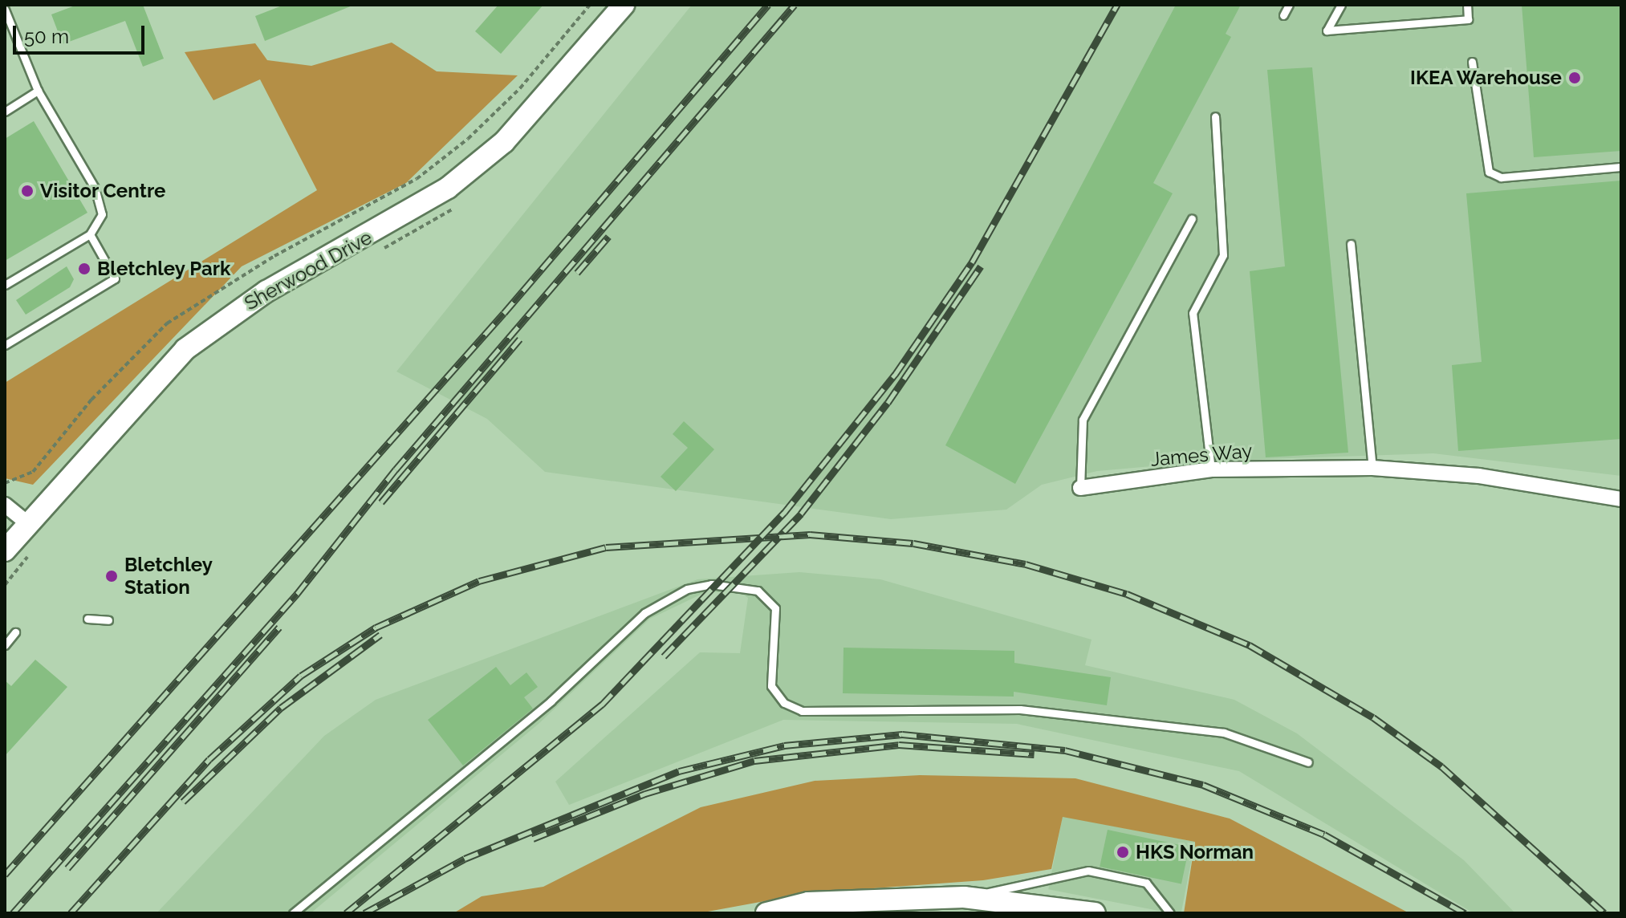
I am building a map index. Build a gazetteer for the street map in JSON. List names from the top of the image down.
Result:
{
  "streets": {
    "street": ["Sherwood Drive", "James Way"]
  },
  "places": [
    "IKEA Warehouse",
    "Visitor Centre",
    "Bletchley Park",
    "Bletchley Station",
    "HKS Norman"
  ],
  "scale_bar": "50 m"
}
